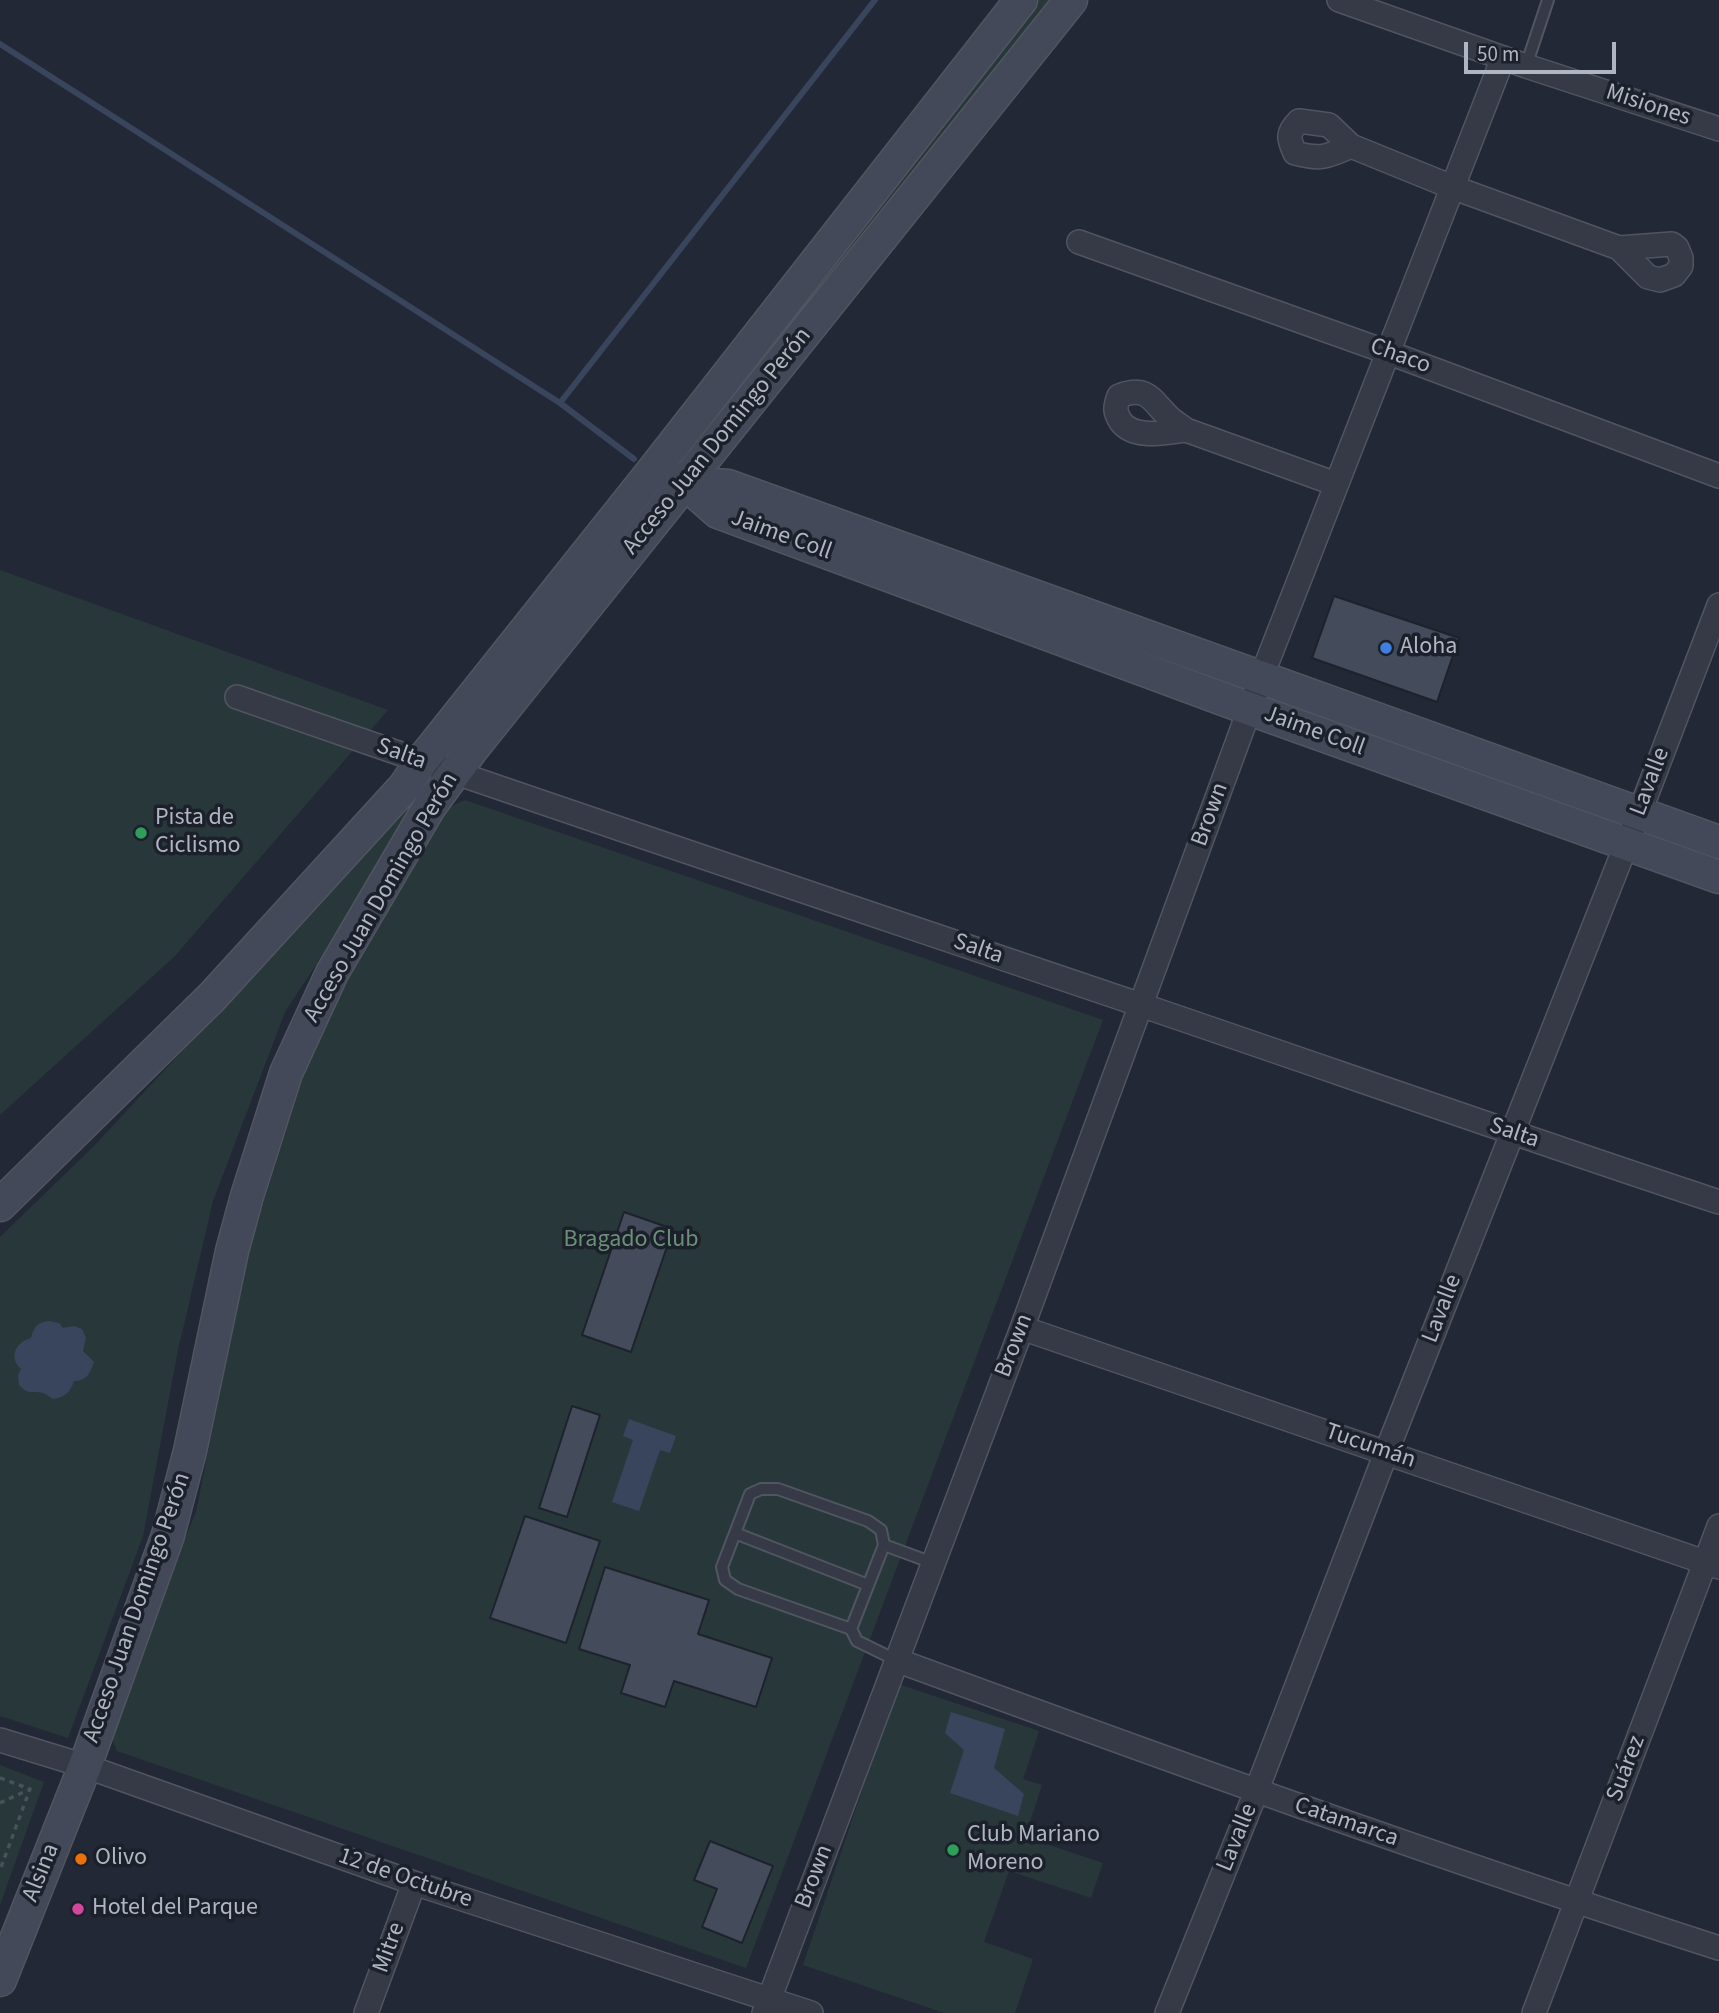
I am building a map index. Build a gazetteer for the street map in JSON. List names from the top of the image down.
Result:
{
  "streets": {
    "main road": ["Acceso Juan Domingo Perón", "Jaime Coll", "Alsina"],
    "street": [
      "Misiones",
      "Chaco",
      "Salta",
      "Lavalle",
      "Brown",
      "Tucumán",
      "Suárez",
      "Catamarca",
      "12 de Octubre",
      "Mitre"
    ]
  },
  "crossings": [
    ["Misiones", "Brown"],
    ["Chaco", "Brown"],
    ["Acceso Juan Domingo Perón", "Jaime Coll"],
    ["Acceso Juan Domingo Perón", "Salta"],
    ["Acceso Juan Domingo Perón", "Alsina"],
    ["Acceso Juan Domingo Perón", "12 de Octubre"],
    ["Jaime Coll", "Lavalle"],
    ["Jaime Coll", "Brown"],
    ["Salta", "Lavalle"],
    ["Salta", "Brown"],
    ["Lavalle", "Tucumán"],
    ["Lavalle", "Catamarca"],
    ["Brown", "Tucumán"],
    ["Brown", "Catamarca"],
    ["Brown", "12 de Octubre"],
    ["Tucumán", "Suárez"],
    ["Suárez", "Catamarca"],
    ["Alsina", "12 de Octubre"],
    ["12 de Octubre", "Mitre"]
  ],
  "parks": ["Bragado Club"],
  "places": [
    "Aloha",
    "Pista de Ciclismo",
    "Club Mariano Moreno",
    "Olivo",
    "Hotel del Parque"
  ],
  "scale_bar": "50 m"
}
